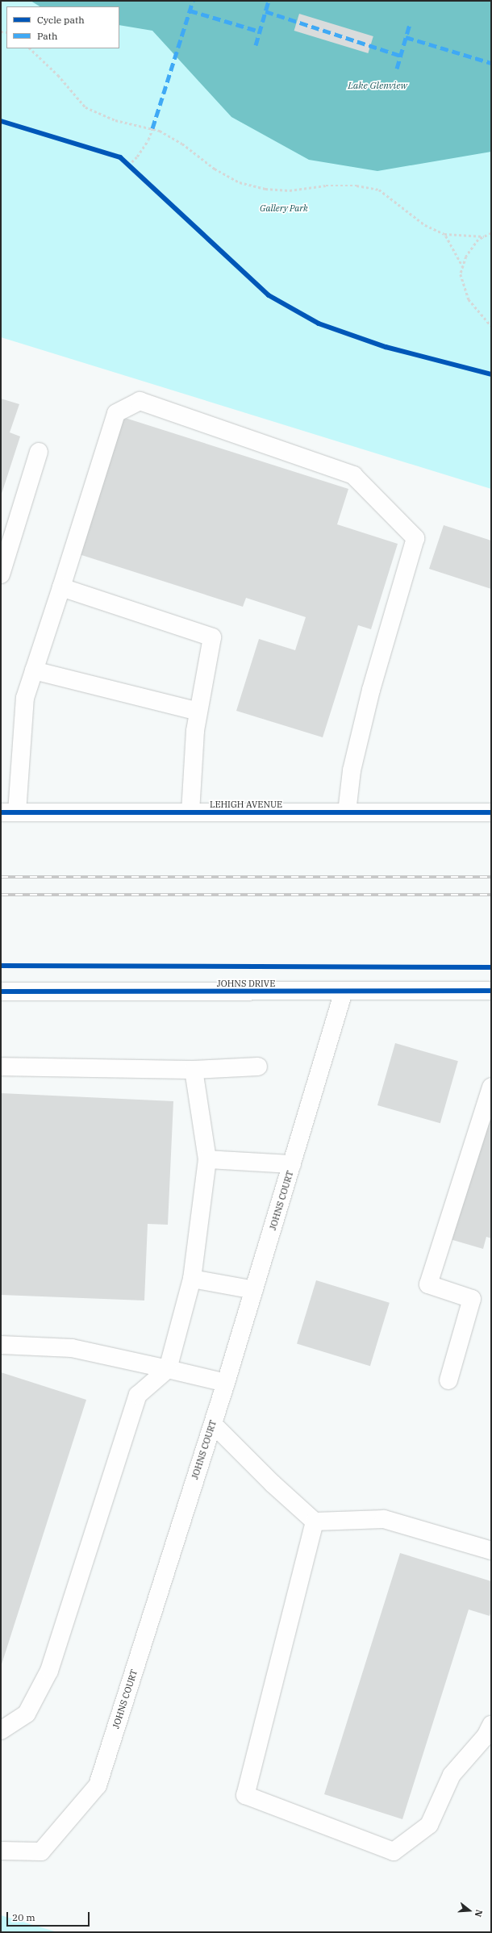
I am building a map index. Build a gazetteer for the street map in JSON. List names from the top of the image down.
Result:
{
  "streets": {
    "street": ["LEHIGH AVENUE", "JOHNS DRIVE", "JOHNS COURT"]
  },
  "crossings": [
    ["JOHNS DRIVE", "JOHNS COURT"]
  ],
  "water": ["Lake Glenview"],
  "parks": ["Gallery Park"],
  "legend": ["Cycle path", "Path"],
  "scale_bar": "20 m",
  "north": "right"
}
